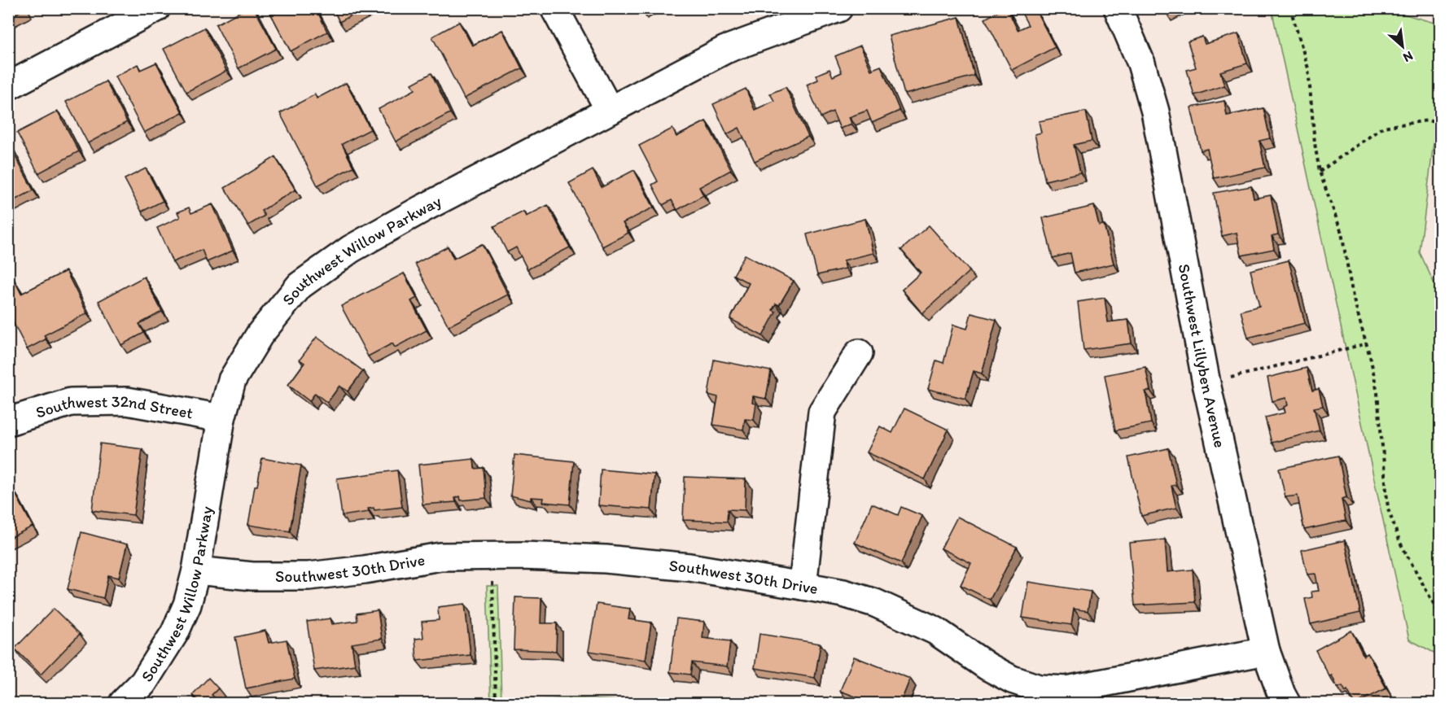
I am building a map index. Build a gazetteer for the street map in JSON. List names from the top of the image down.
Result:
{
  "streets": {
    "street": [
      "Southwest Willow Parkway",
      "Southwest Lillyben Avenue",
      "Southwest 32nd Street",
      "Southwest 30th Drive"
    ]
  },
  "crossings": [
    ["Southwest Willow Parkway", "Southwest 32nd Street"],
    ["Southwest Willow Parkway", "Southwest 30th Drive"],
    ["Southwest Lillyben Avenue", "Southwest 30th Drive"]
  ],
  "north": "bottom right"
}
